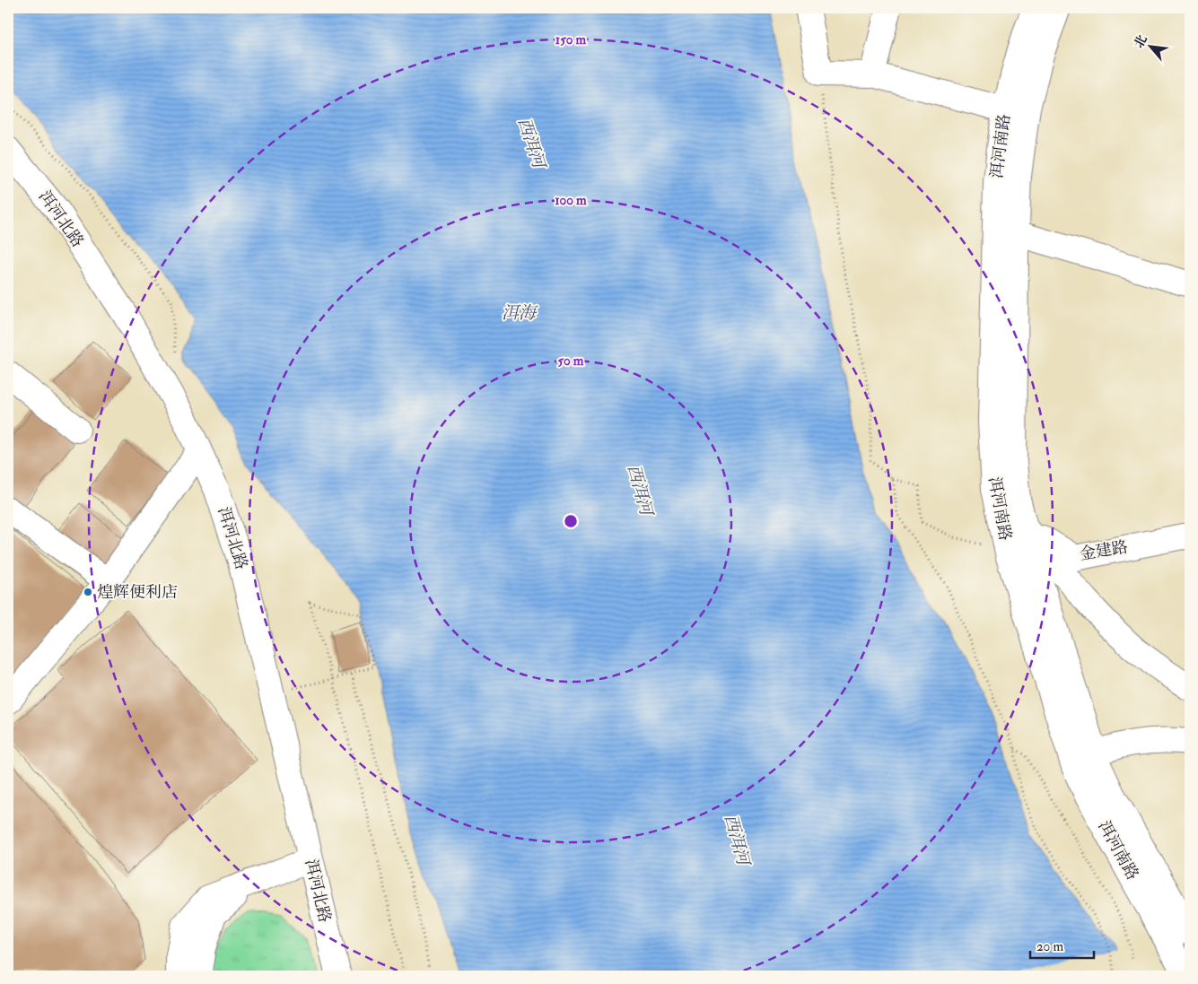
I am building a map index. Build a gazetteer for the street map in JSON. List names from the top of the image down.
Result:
{
  "streets": {
    "street": ["洱河南路", "洱河北路", "金建路"]
  },
  "crossings": [
    ["洱河南路", "金建路"]
  ],
  "water": ["西洱河", "洱海"],
  "places": ["煌辉便利店"],
  "scale_bar": "20 m",
  "north": "top left",
  "rings": ["150 m", "100 m", "50 m"]
}
